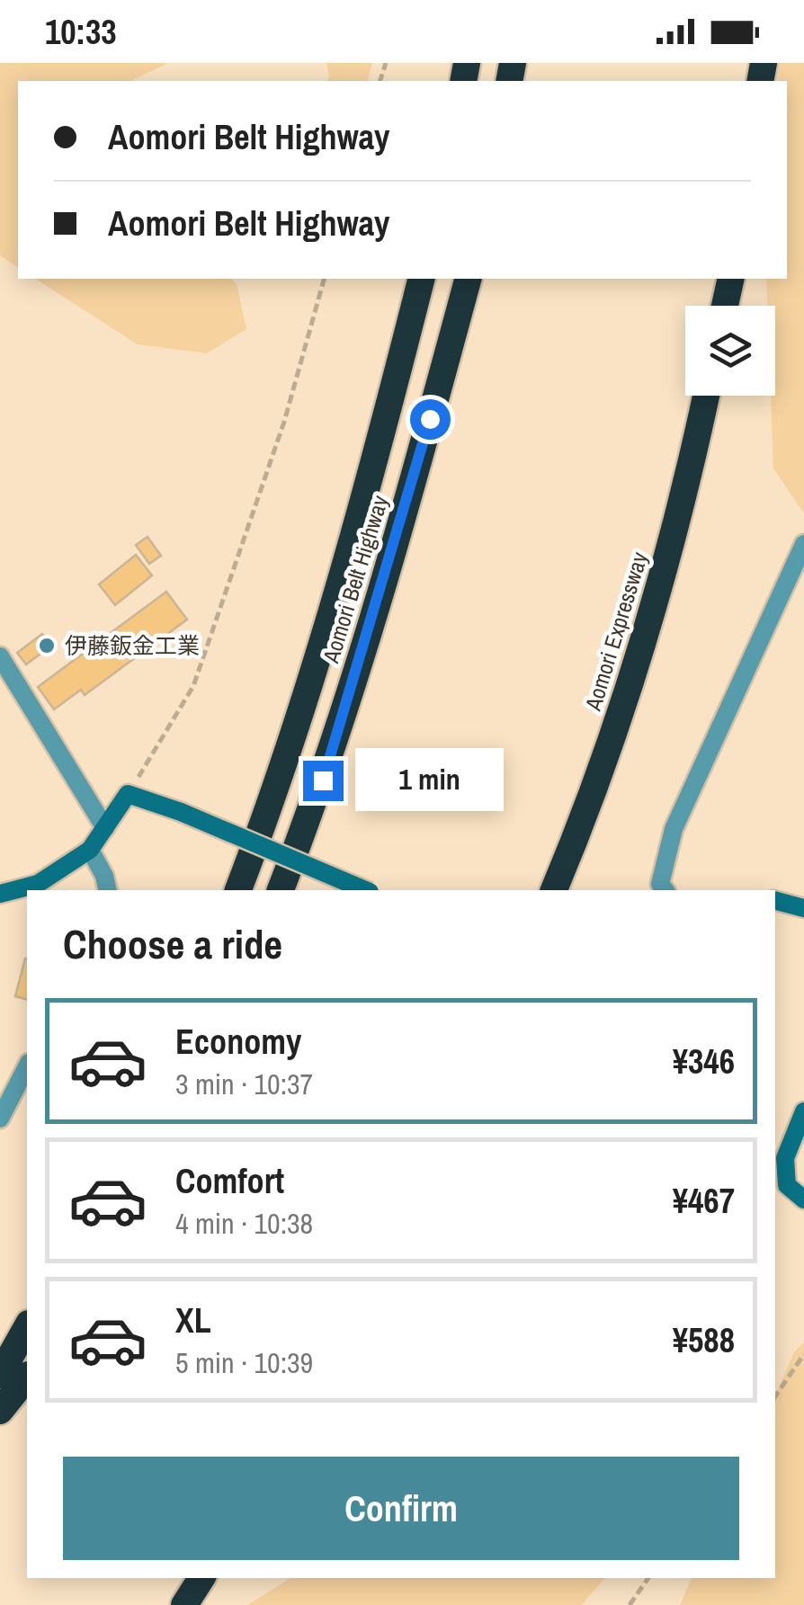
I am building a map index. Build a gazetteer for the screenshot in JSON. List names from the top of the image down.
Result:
{
  "streets": {
    "highway": ["Aomori Belt Highway", "Aomori Expressway"]
  },
  "places": ["伊藤鈑金工業"],
  "page": {
    "status": "10:33",
    "banner": ["Aomori Belt Highway", "Aomori Belt Highway"],
    "bubble": "1 min",
    "heading": "Choose a ride",
    "list": [
      {
        "name": "Economy",
        "note": "3 min · 10:37",
        "value": "¥346"
      },
      {
        "name": "Comfort",
        "note": "4 min · 10:38",
        "value": "¥467"
      },
      {
        "name": "XL",
        "note": "5 min · 10:39",
        "value": "¥588"
      }
    ],
    "buttons": "Confirm"
  }
}
